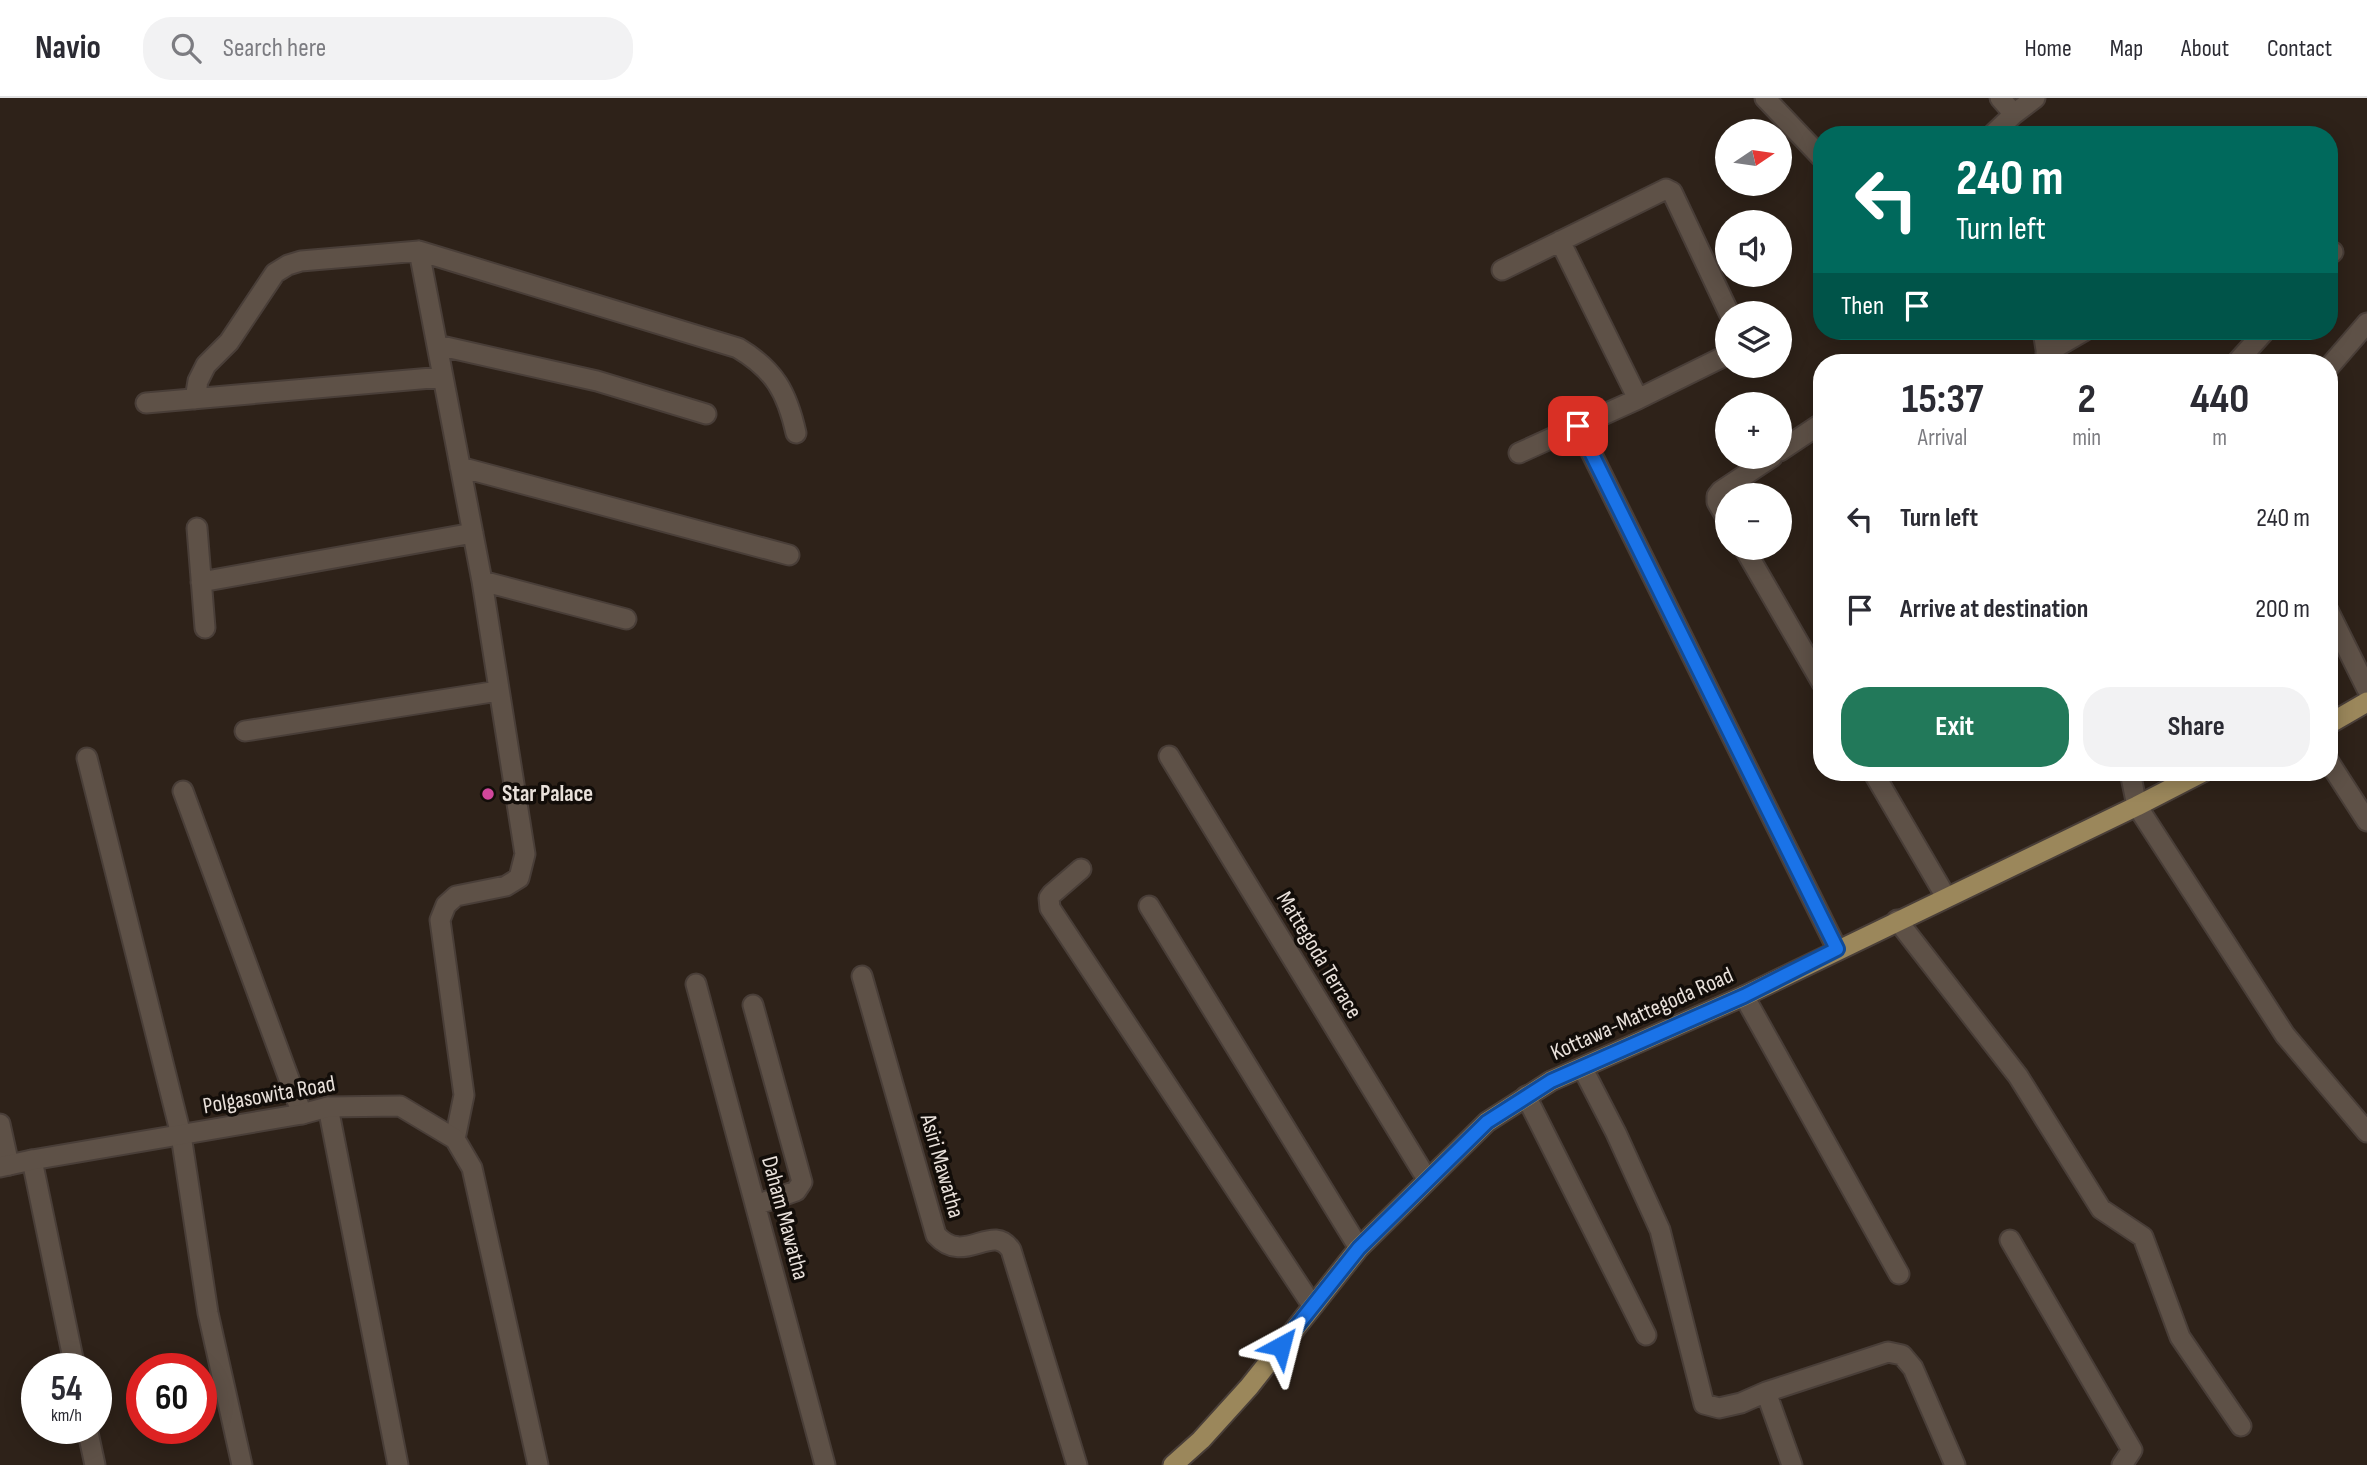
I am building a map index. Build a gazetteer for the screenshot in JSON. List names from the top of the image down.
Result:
{
  "streets": {
    "main road": ["Kottawa-Mattegoda Road"],
    "street": [
      "Mattegoda Terrace",
      "Polgasowita Road",
      "Asiri Mawatha",
      "Daham Mawatha"
    ]
  },
  "crossings": [
    ["Mattegoda Terrace", "Kottawa-Mattegoda Road"]
  ],
  "places": ["Star Palace"],
  "north": "right",
  "page": {
    "header": "Navio",
    "search": "Search here",
    "nav": [
      "Home",
      "Map",
      "About",
      "Contact"
    ],
    "map_buttons": ["+", "−"],
    "turn": ["240 m", "Turn left"],
    "then": "Then",
    "eta": [
      "15:37",
      "Arrival",
      "2",
      "min",
      "440",
      "m"
    ],
    "list": [
      {
        "name": "Turn left",
        "value": "240 m"
      },
      {
        "name": "Arrive at destination",
        "value": "200 m"
      }
    ],
    "buttons": ["Exit", "Share"],
    "speed": "54 km/h",
    "limit": "60"
  }
}
